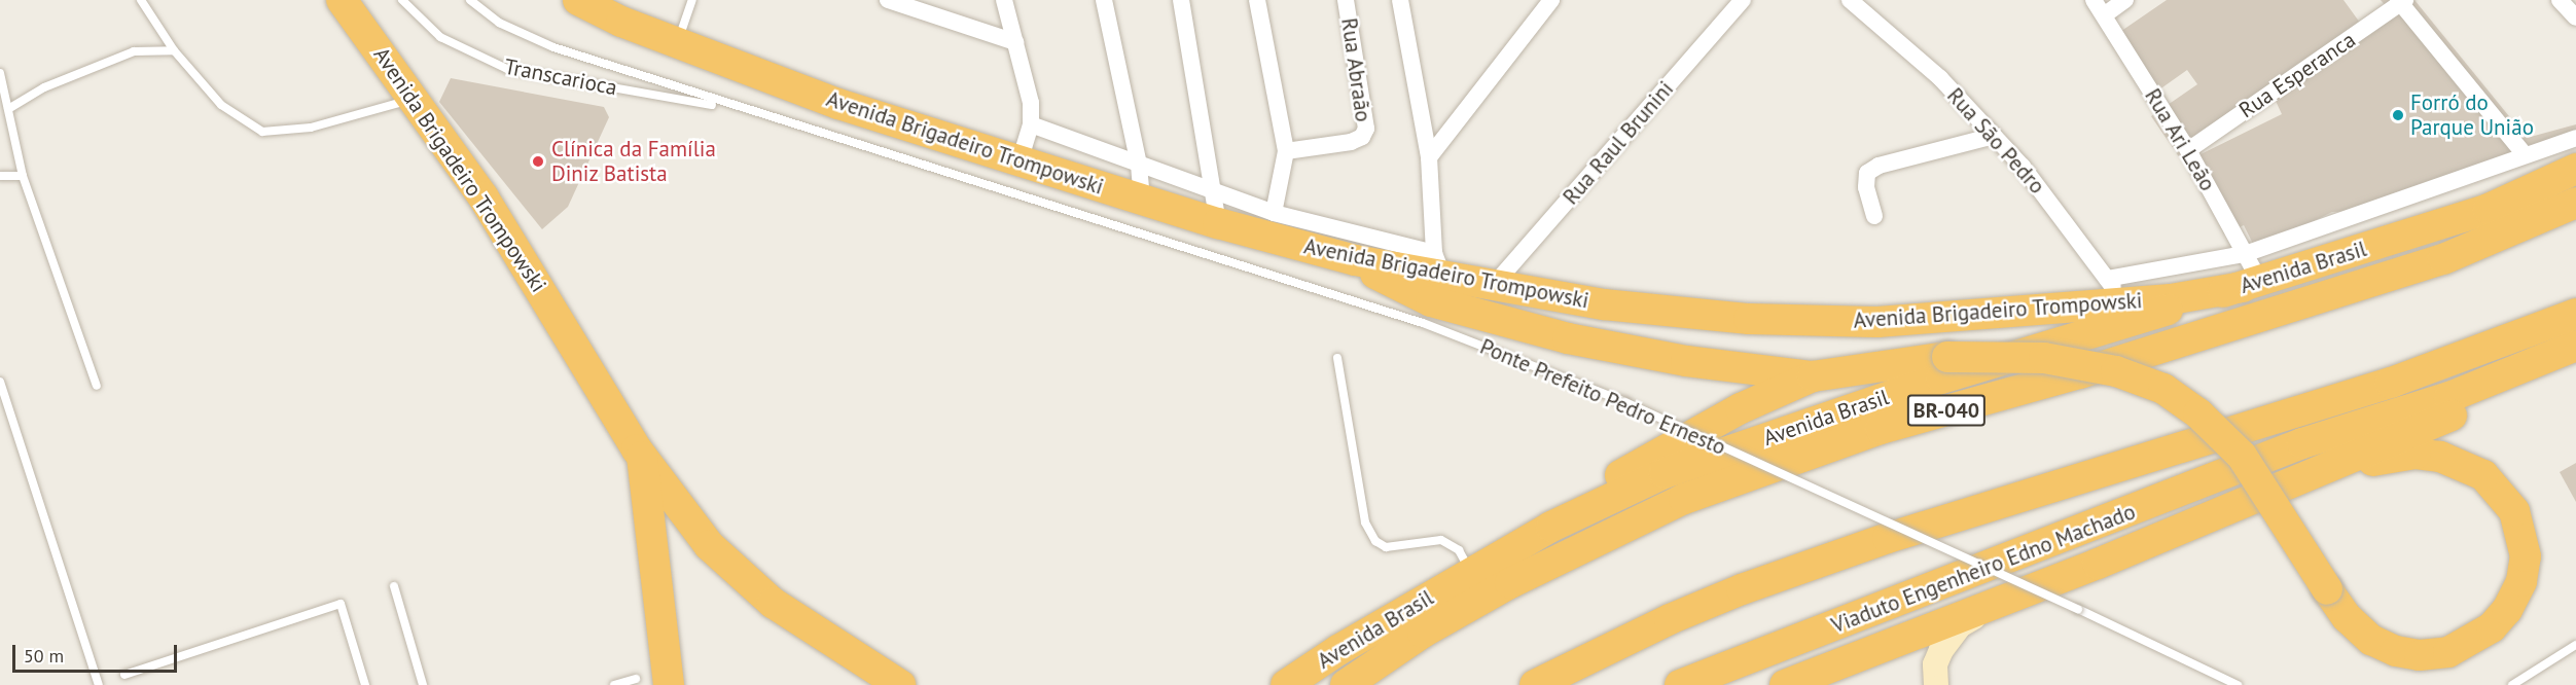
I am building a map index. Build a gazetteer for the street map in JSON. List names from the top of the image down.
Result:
{
  "streets": {
    "highway": [
      "Avenida Brigadeiro Trompowski",
      "Avenida Brasil",
      "BR-040",
      "Viaduto Engenheiro Edno Machado"
    ],
    "street": [
      "Rua Abraão",
      "Rua Esperanca",
      "Rua Ari Leão",
      "Rua São Pedro",
      "Rua Raul Brunini"
    ],
    "lane": ["Transcarioca", "Ponte Prefeito Pedro Ernesto"]
  },
  "crossings": [
    ["Rua Esperanca", "Rua Ari Leão"],
    ["Transcarioca", "Ponte Prefeito Pedro Ernesto"],
    ["Rua Ari Leão", "Avenida Brigadeiro Trompowski"],
    ["Rua Ari Leão", "Avenida Brasil"],
    ["Rua São Pedro", "Avenida Brigadeiro Trompowski"],
    ["Rua São Pedro", "Avenida Brasil"],
    ["Avenida Brigadeiro Trompowski", "Rua Raul Brunini"],
    ["Avenida Brigadeiro Trompowski", "Avenida Brasil"]
  ],
  "places": ["Forró do Parque União", "Clínica da Família Diniz Batista"],
  "scale_bar": "50 m"
}
